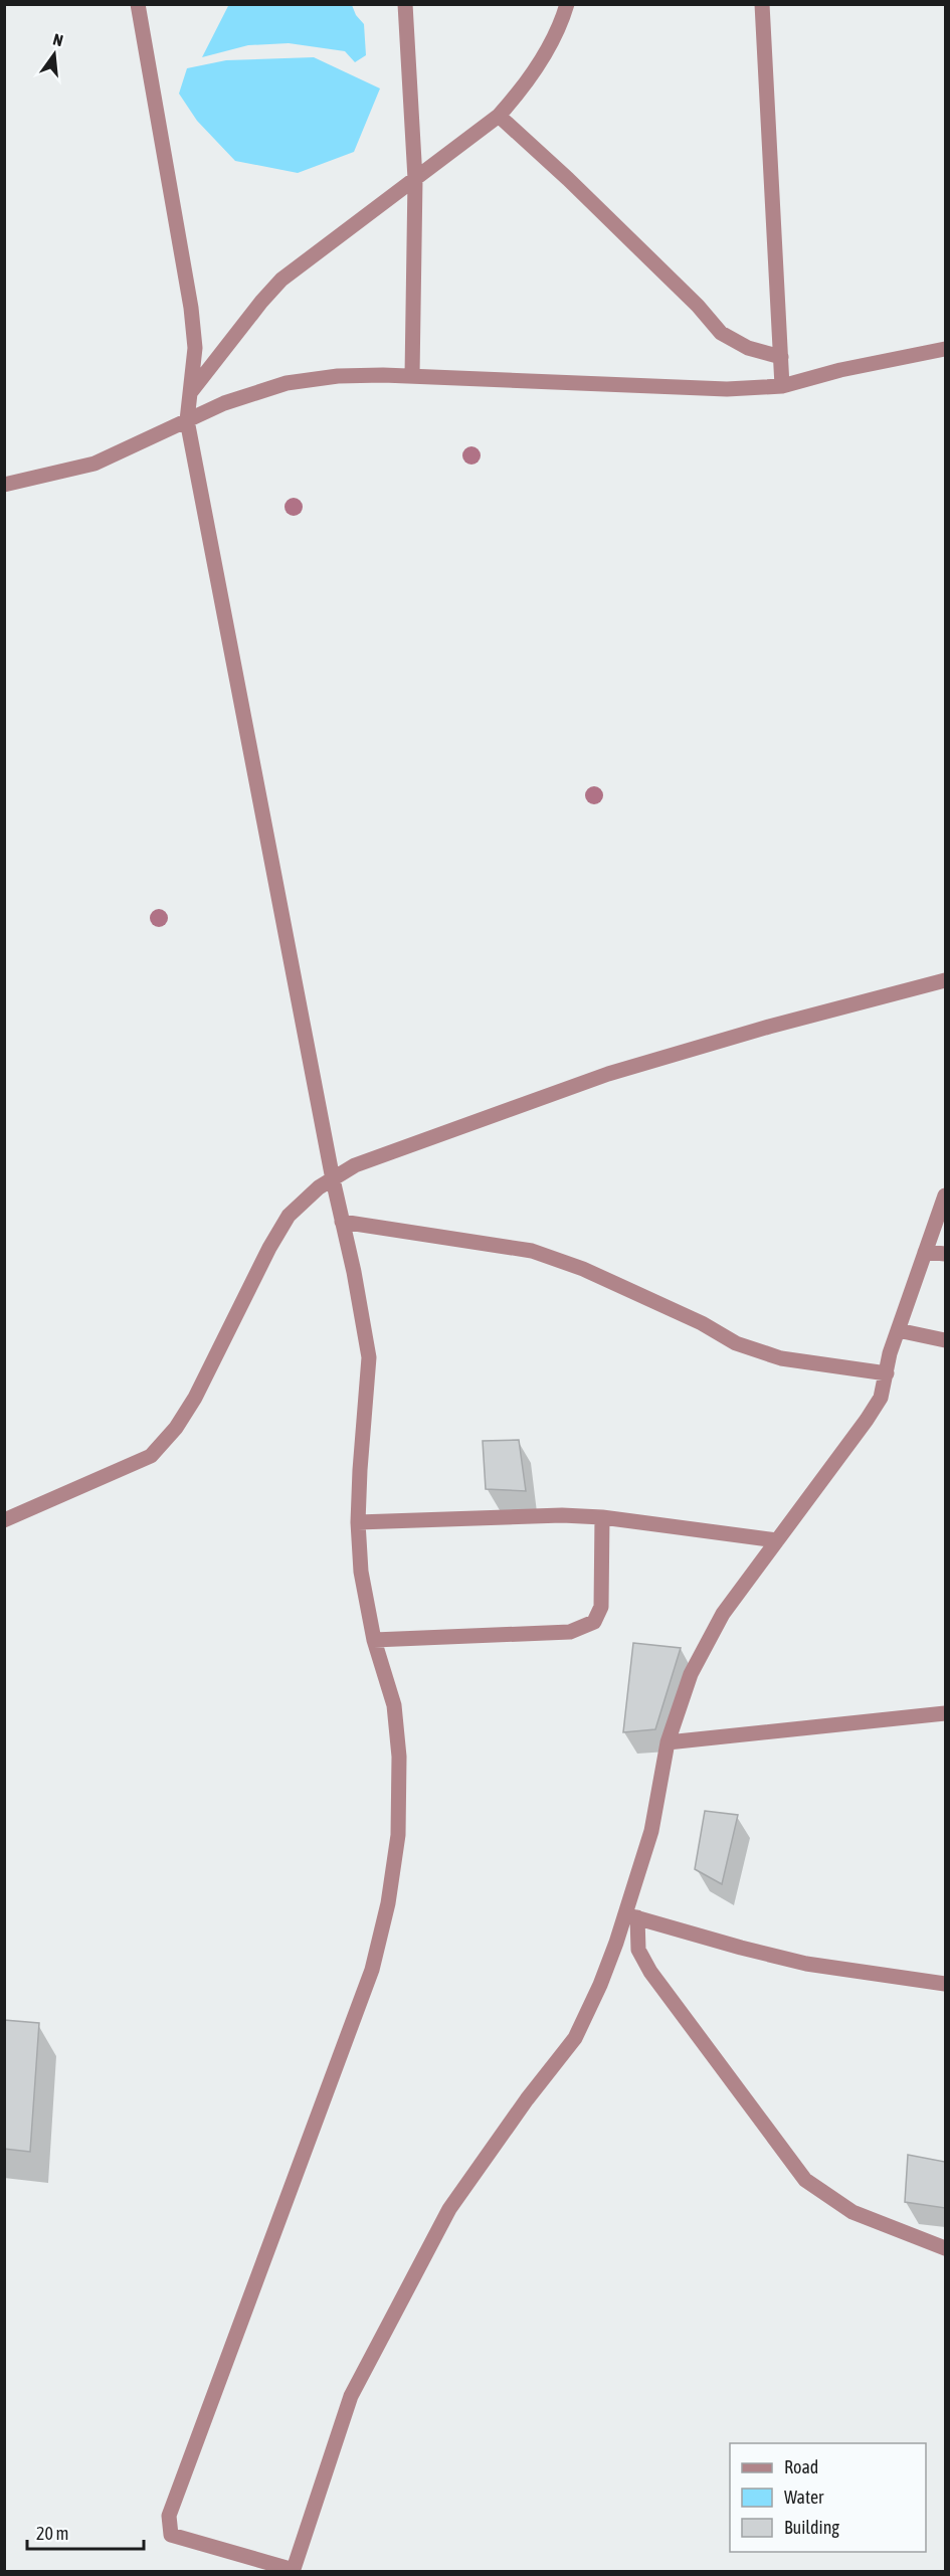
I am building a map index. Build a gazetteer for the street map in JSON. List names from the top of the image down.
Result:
{
  "legend": ["Road", "Water", "Building"],
  "scale_bar": "20 m",
  "north": "top"
}
